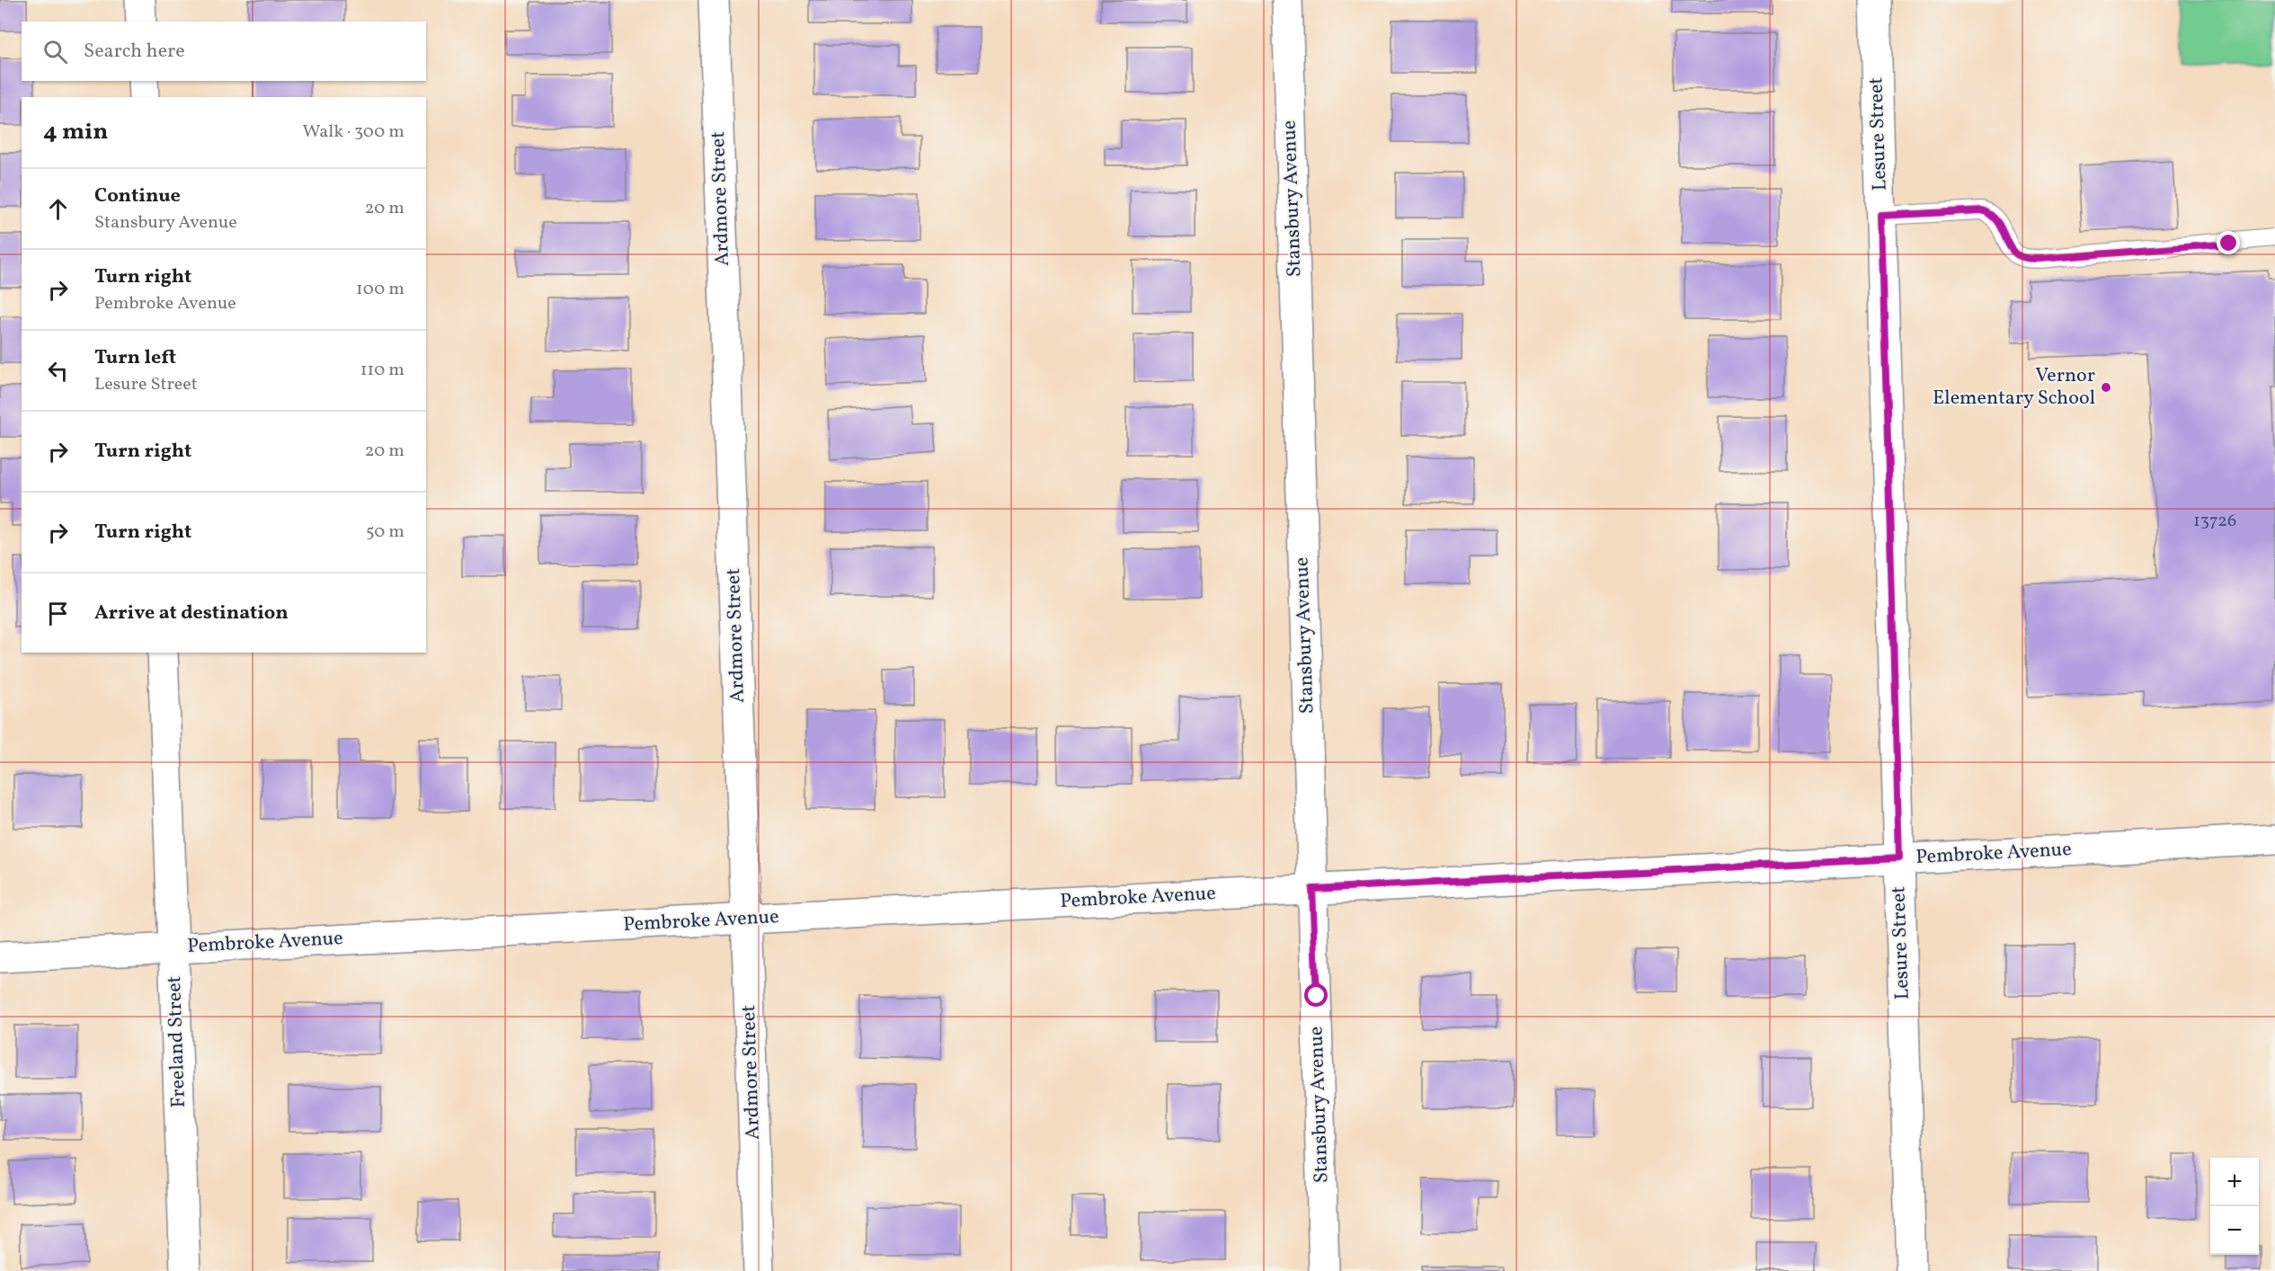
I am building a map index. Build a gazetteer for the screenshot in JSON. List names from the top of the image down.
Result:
{
  "streets": {
    "street": [
      "Lesure Street",
      "Ardmore Street",
      "Stansbury Avenue",
      "Pembroke Avenue",
      "Freeland Street"
    ]
  },
  "crossings": [
    ["Lesure Street", "Pembroke Avenue"],
    ["Ardmore Street", "Pembroke Avenue"],
    ["Stansbury Avenue", "Pembroke Avenue"],
    ["Pembroke Avenue", "Freeland Street"]
  ],
  "places": ["Vernor Elementary School"],
  "house_numbers": ["13726"],
  "page": {
    "search": "Search here",
    "heading": ["4 min", "Walk · 300 m"],
    "list": [
      ["Continue", "Stansbury Avenue", "20 m"],
      ["Turn right", "Pembroke Avenue", "100 m"],
      ["Turn left", "Lesure Street", "110 m"],
      ["Turn right", "20 m"],
      ["Turn right", "50 m"],
      "Arrive at destination"
    ],
    "map_buttons": ["+", "−"]
  }
}
